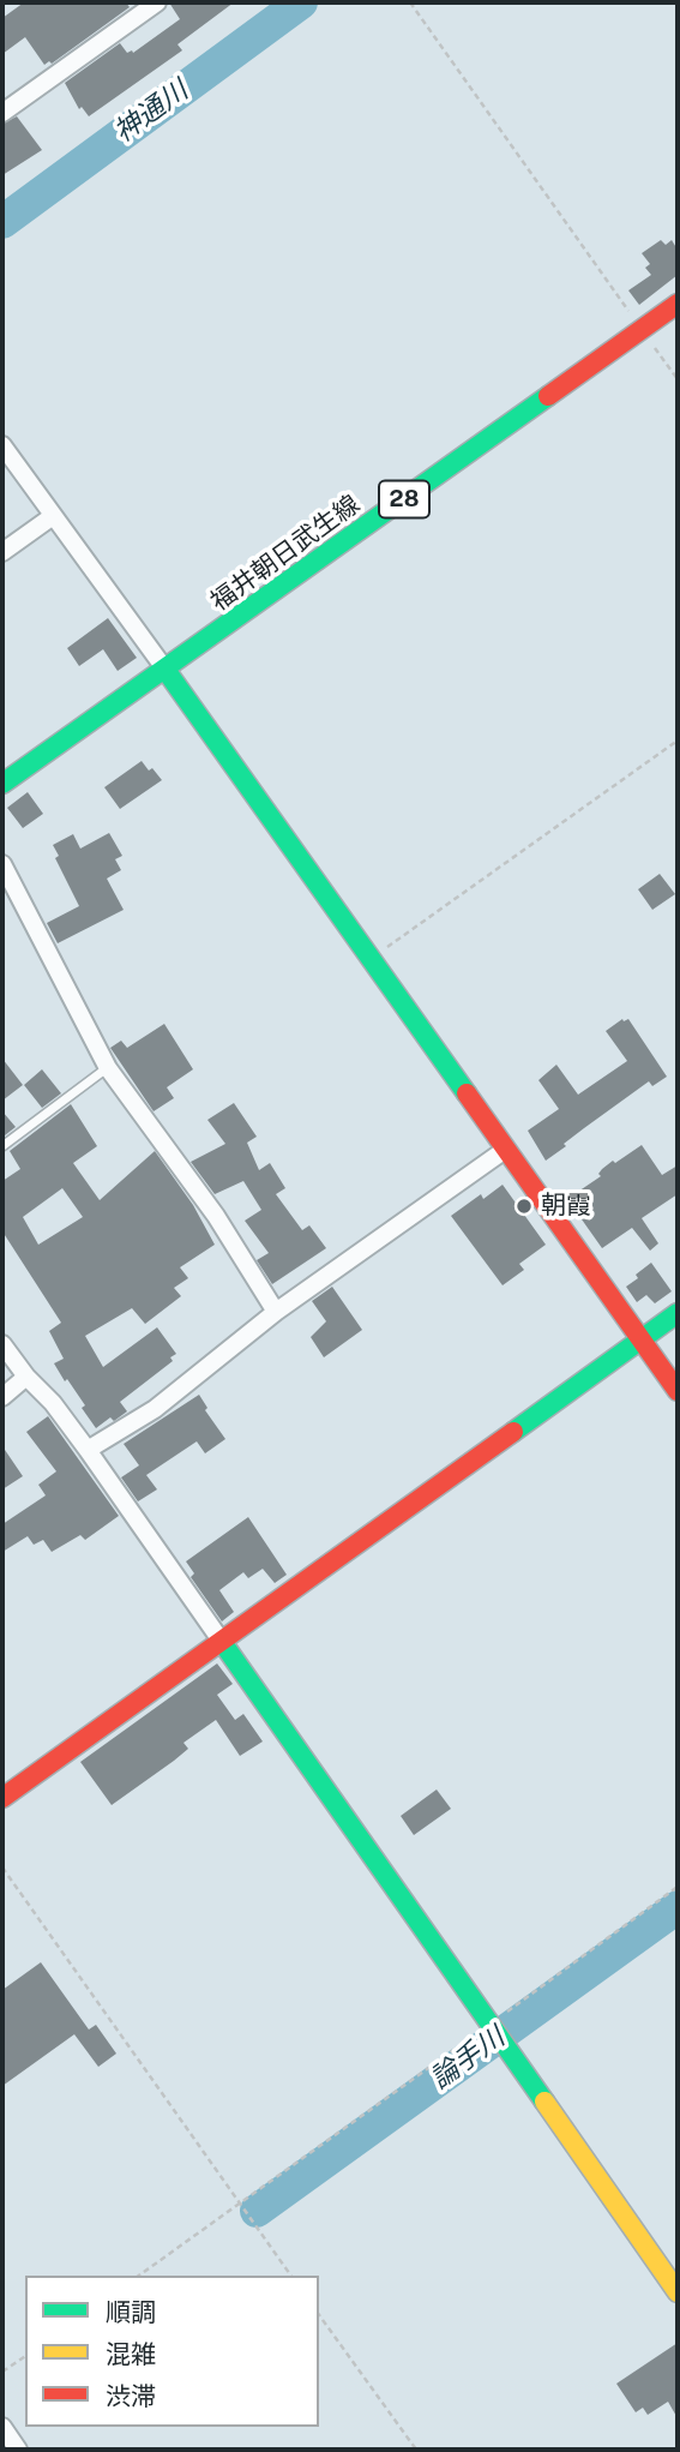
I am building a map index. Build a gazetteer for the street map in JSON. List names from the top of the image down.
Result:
{
  "streets": {
    "street": ["28", "福井朝日武生線"]
  },
  "water": ["神通川", "論手川"],
  "places": ["朝霞"],
  "legend": ["順調", "混雑", "渋滞"]
}
